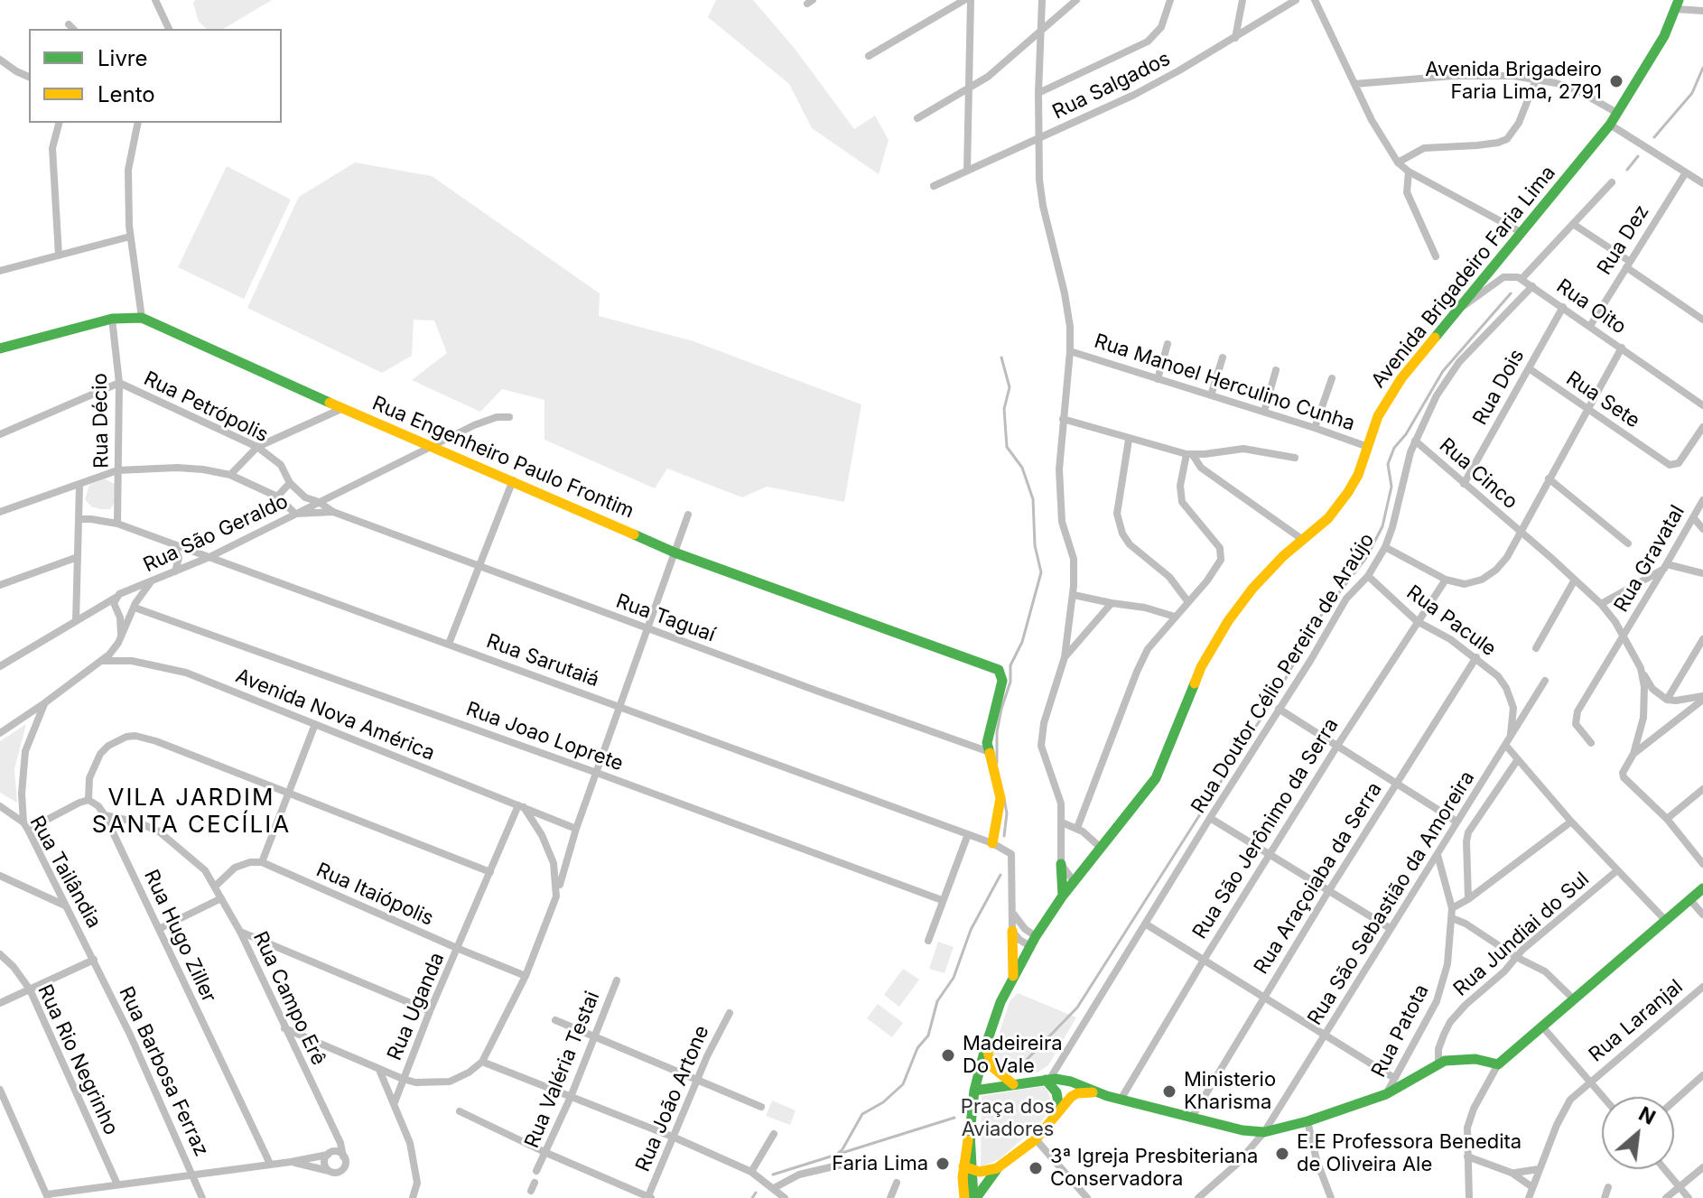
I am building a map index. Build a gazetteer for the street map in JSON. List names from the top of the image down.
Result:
{
  "streets": {
    "street": [
      "Rua Salgados",
      "Rua Dez",
      "Avenida Brigadeiro Faria Lima",
      "Rua Oito",
      "Rua Manoel Herculino Cunha",
      "Rua Dois",
      "Rua Sete",
      "Rua Petrópolis",
      "Rua Décio",
      "Rua Engenheiro Paulo Frontim",
      "Rua Cinco",
      "Rua São Geraldo",
      "Rua Gravatal",
      "Rua Taguaí",
      "Rua Pacule",
      "Rua Sarutaiá",
      "Rua Doutor Célio Pereira de Araújo",
      "Avenida Nova América",
      "Rua Joao Loprete",
      "Rua São Jerônimo da Serra",
      "Rua Tailândia",
      "Rua Araçoiaba da Serra",
      "Rua Itaiópolis",
      "Rua São Sebastião da Amoreira",
      "Rua Jundiai do Sul",
      "Rua Hugo Ziller",
      "Rua Campo Erê",
      "Rua Uganda",
      "Rua Laranjal",
      "Rua Patota",
      "Rua Rio Negrinho",
      "Rua Valéria Testai",
      "Rua Barbosa Ferraz",
      "Rua João Artone"
    ]
  },
  "crossings": [
    ["Rua Dez", "Rua Oito"],
    ["Avenida Brigadeiro Faria Lima", "Rua Manoel Herculino Cunha"],
    ["Rua Oito", "Rua Dois"],
    ["Rua Oito", "Rua Doutor Célio Pereira de Araújo"],
    ["Rua Dois", "Rua Sete"],
    ["Rua Dois", "Rua Cinco"],
    ["Rua Petrópolis", "Rua Décio"],
    ["Rua Petrópolis", "Rua São Geraldo"],
    ["Rua Décio", "Rua Engenheiro Paulo Frontim"],
    ["Rua Décio", "Rua Sarutaiá"],
    ["Rua Engenheiro Paulo Frontim", "Rua São Geraldo"],
    ["Rua Engenheiro Paulo Frontim", "Rua Taguaí"],
    ["Rua Cinco", "Rua Gravatal"],
    ["Rua Cinco", "Rua Doutor Célio Pereira de Araújo"],
    ["Rua São Geraldo", "Rua Taguaí"],
    ["Rua São Geraldo", "Rua Sarutaiá"],
    ["Rua São Geraldo", "Rua Joao Loprete"],
    ["Rua Pacule", "Rua Doutor Célio Pereira de Araújo"],
    ["Rua Pacule", "Rua São Jerônimo da Serra"],
    ["Rua Pacule", "Rua Araçoiaba da Serra"],
    ["Rua Pacule", "Rua São Sebastião da Amoreira"],
    ["Avenida Nova América", "Rua Uganda"],
    ["Rua Tailândia", "Rua Barbosa Ferraz"],
    ["Rua Itaiópolis", "Rua Uganda"],
    ["Rua São Sebastião da Amoreira", "Rua Patota"],
    ["Rua Hugo Ziller", "Rua Campo Erê"]
  ],
  "districts": ["VILA JARDIM SANTA CECÍLIA"],
  "parks": ["Praça dos Aviadores"],
  "places": [
    "Avenida Brigadeiro Faria Lima, 2791",
    "Madeireira Do Vale",
    "Ministerio Kharisma",
    "E.E Professora Benedita de Oliveira Ale",
    "Faria Lima",
    "3ª Igreja Presbiteriana Conservadora"
  ],
  "legend": ["Livre", "Lento"],
  "north": "top right"
}
